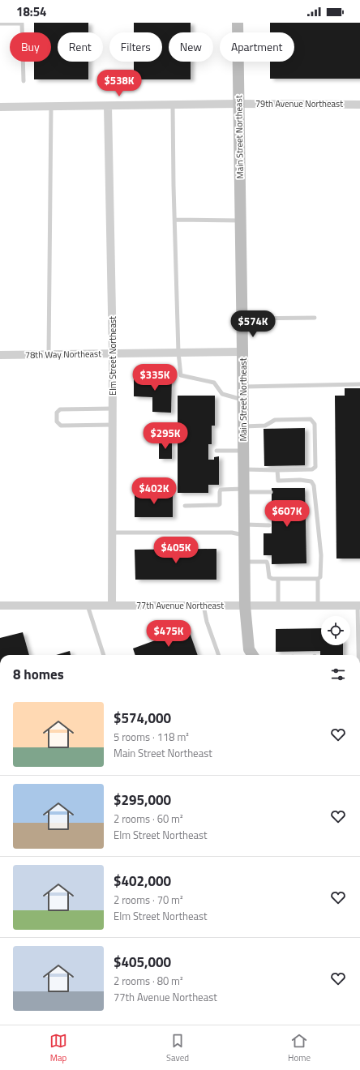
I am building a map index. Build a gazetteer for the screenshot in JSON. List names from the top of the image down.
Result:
{
  "streets": {
    "street": [
      "79th Avenue Northeast",
      "Main Street Northeast",
      "78th Way Northeast",
      "Elm Street Northeast",
      "77th Avenue Northeast"
    ]
  },
  "crossings": [
    ["79th Avenue Northeast", "Main Street Northeast"],
    ["79th Avenue Northeast", "Elm Street Northeast"],
    ["Main Street Northeast", "78th Way Northeast"],
    ["Main Street Northeast", "77th Avenue Northeast"],
    ["78th Way Northeast", "Elm Street Northeast"],
    ["Elm Street Northeast", "77th Avenue Northeast"]
  ],
  "page": {
    "status": "18:54",
    "chip": [
      "Buy",
      "Rent",
      "Filters",
      "New",
      "Apartment"
    ],
    "price": [
      "$538K",
      "$574K",
      "$335K",
      "$295K",
      "$402K",
      "$607K",
      "$405K",
      "$475K"
    ],
    "heading": "8 homes",
    "list": [
      {
        "name": "$574,000",
        "note": "5 rooms · 118 m² · Main Street Northeast"
      },
      {
        "name": "$295,000",
        "note": "2 rooms · 60 m² · Elm Street Northeast"
      },
      {
        "name": "$402,000",
        "note": "2 rooms · 70 m² · Elm Street Northeast"
      },
      {
        "name": "$405,000",
        "note": "2 rooms · 80 m² · 77th Avenue Northeast"
      }
    ],
    "tabs": ["Map", "Saved", "Home"]
  }
}
